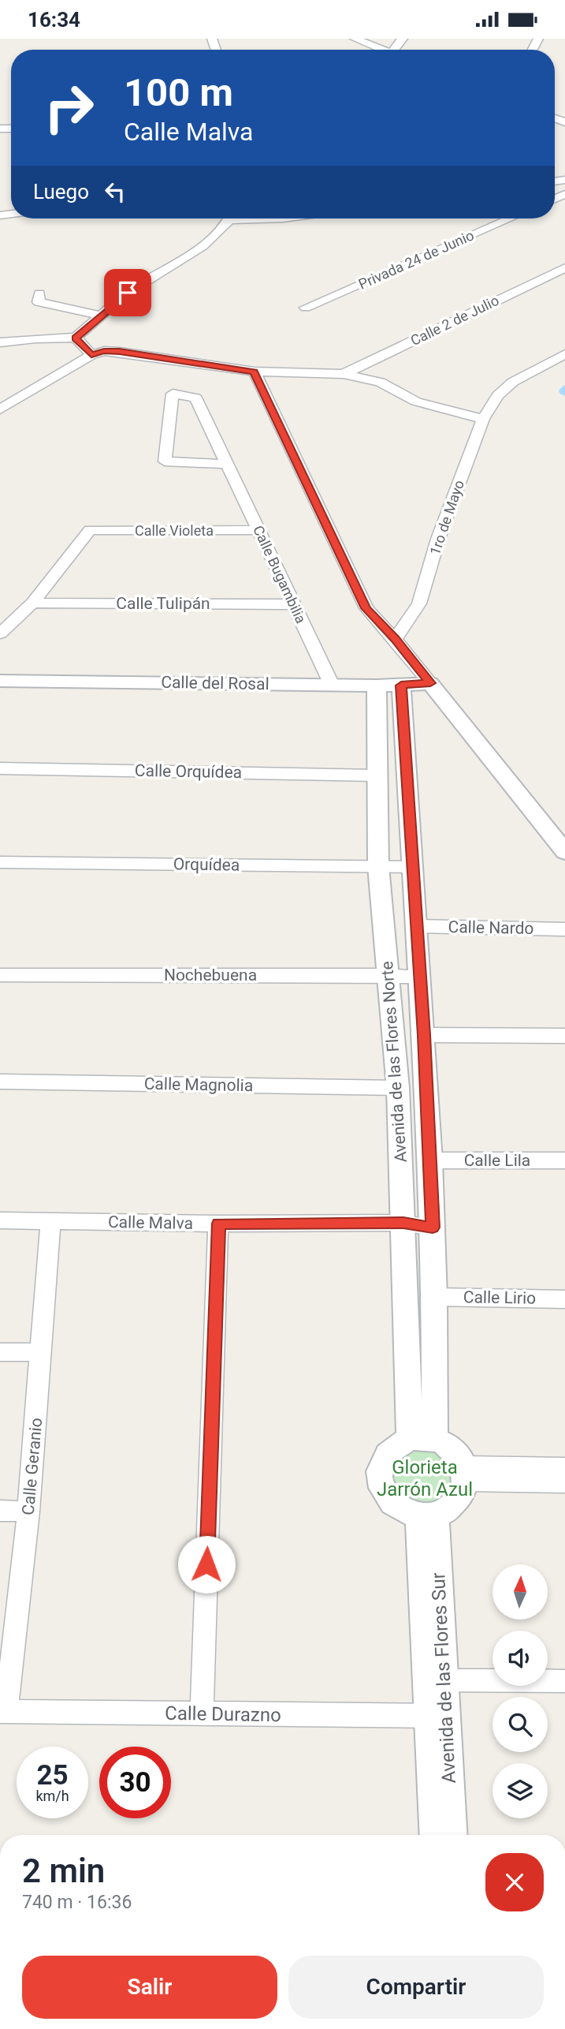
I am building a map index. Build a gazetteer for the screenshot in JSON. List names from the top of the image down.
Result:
{
  "streets": {
    "street": [
      "Privada 24 de Junio",
      "Calle 2 de Julio",
      "1ro de Mayo",
      "Calle Violeta",
      "Calle Bugambilia",
      "Calle Tulipán",
      "Calle del Rosal",
      "Calle Orquídea",
      "Orquídea",
      "Calle Nardo",
      "Nochebuena",
      "Avenida de las Flores Norte",
      "Calle Magnolia",
      "Calle Lila",
      "Calle Malva",
      "Calle Lirio",
      "Calle Geranio",
      "Avenida de las Flores Sur",
      "Calle Durazno"
    ]
  },
  "crossings": [
    ["Calle Violeta", "Calle Bugambilia"],
    ["Calle Bugambilia", "Calle Tulipán"],
    ["Calle Bugambilia", "Calle del Rosal"],
    ["Calle del Rosal", "Avenida de las Flores Norte"],
    ["Calle Orquídea", "Avenida de las Flores Norte"],
    ["Orquídea", "Avenida de las Flores Norte"],
    ["Calle Nardo", "Avenida de las Flores Norte"],
    ["Nochebuena", "Avenida de las Flores Norte"],
    ["Avenida de las Flores Norte", "Calle Magnolia"],
    ["Avenida de las Flores Norte", "Calle Lila"],
    ["Avenida de las Flores Norte", "Calle Malva"],
    ["Avenida de las Flores Norte", "Calle Lirio"],
    ["Avenida de las Flores Norte", "Avenida de las Flores Sur"],
    ["Calle Malva", "Calle Geranio"],
    ["Calle Geranio", "Calle Durazno"],
    ["Avenida de las Flores Sur", "Calle Durazno"]
  ],
  "parks": ["Glorieta Jarrón Azul"],
  "north": "top",
  "page": {
    "status": "16:34",
    "turn": ["100 m", "Calle Malva"],
    "then": "Luego",
    "speed": "25 km/h",
    "limit": "30",
    "heading": ["2 min", "740 m · 16:36"],
    "buttons": ["Salir", "Compartir"]
  }
}
